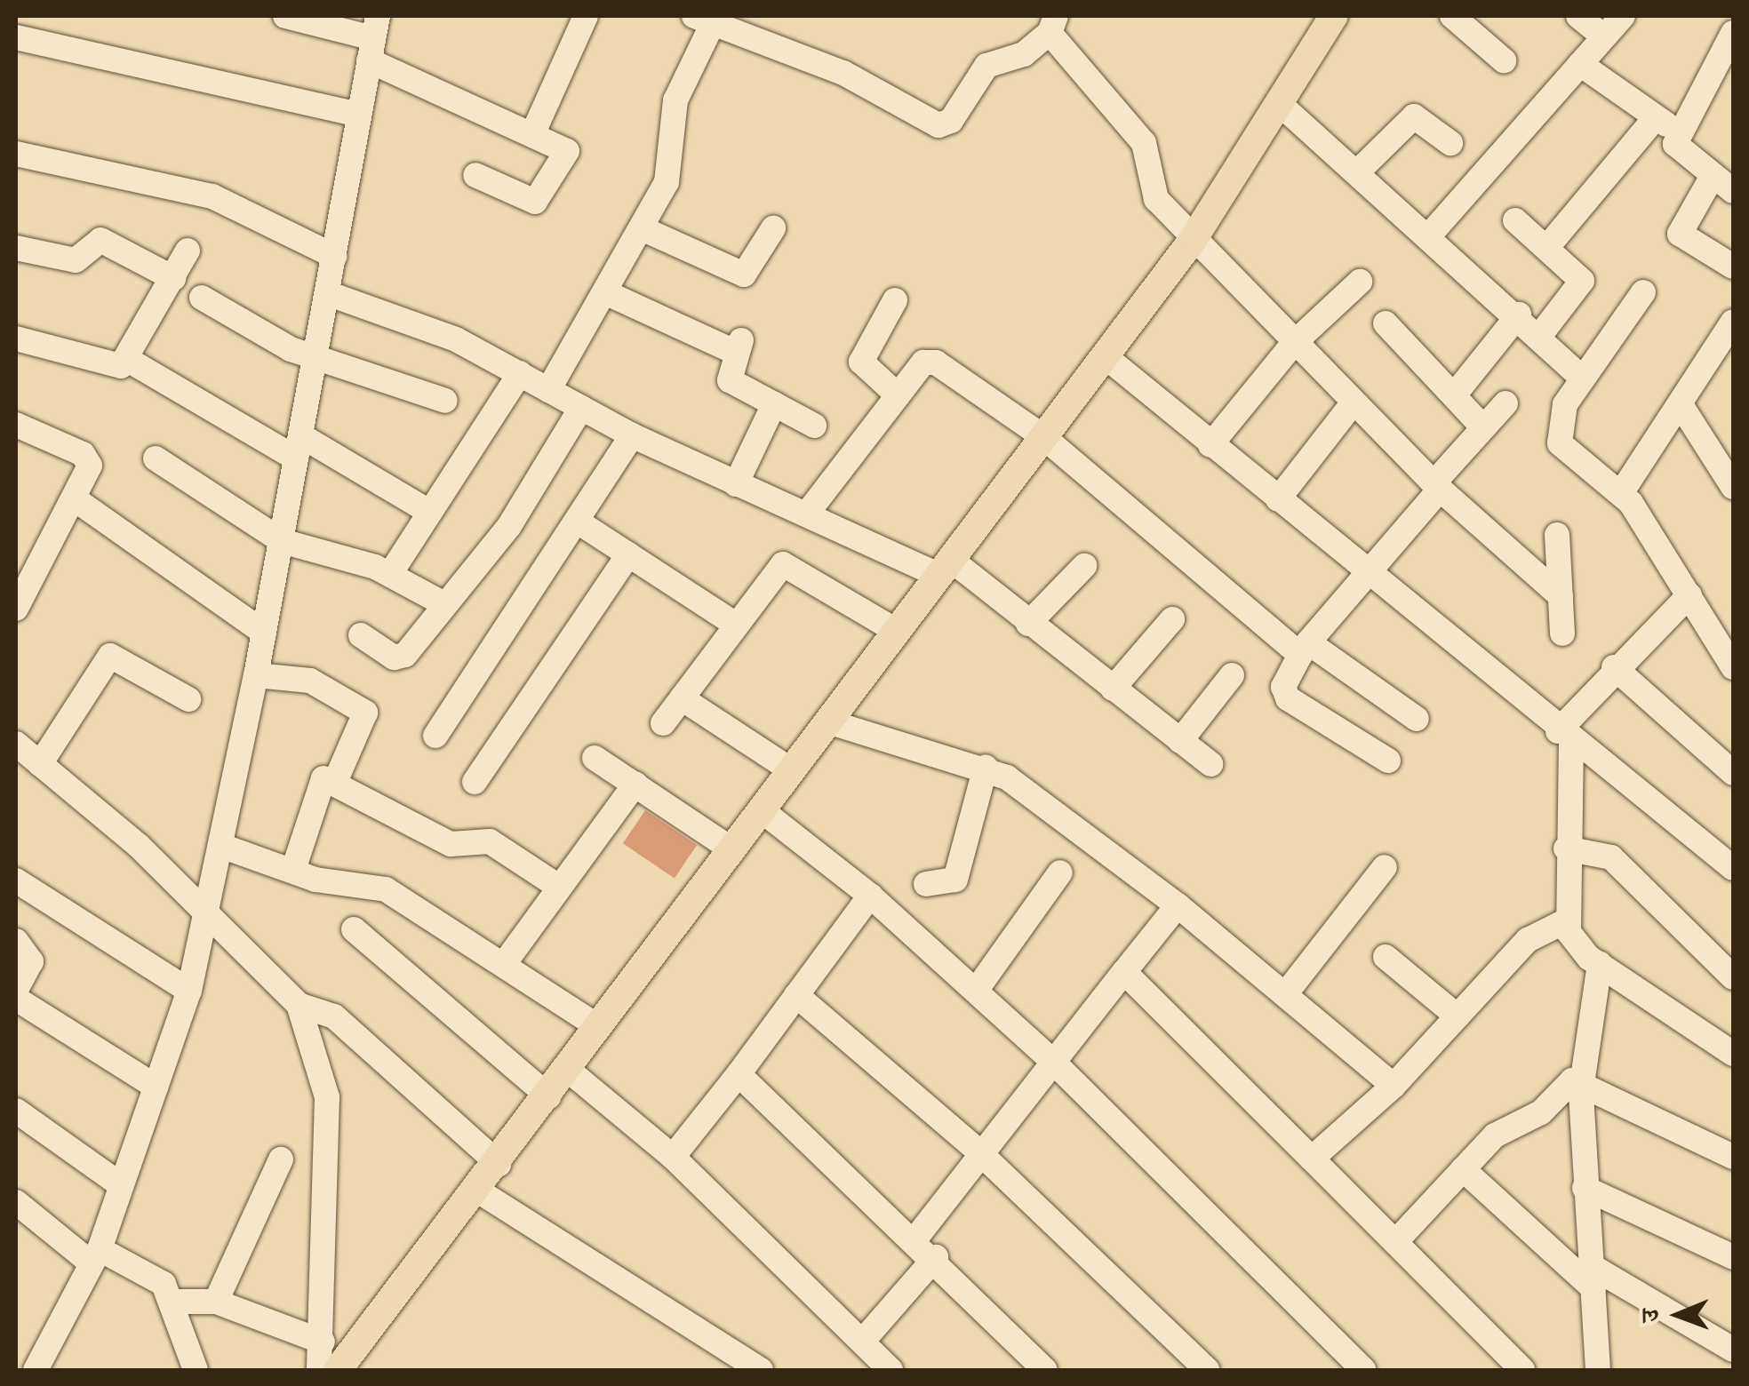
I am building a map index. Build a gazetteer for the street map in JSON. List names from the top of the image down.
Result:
{
  "north": "left"
}
